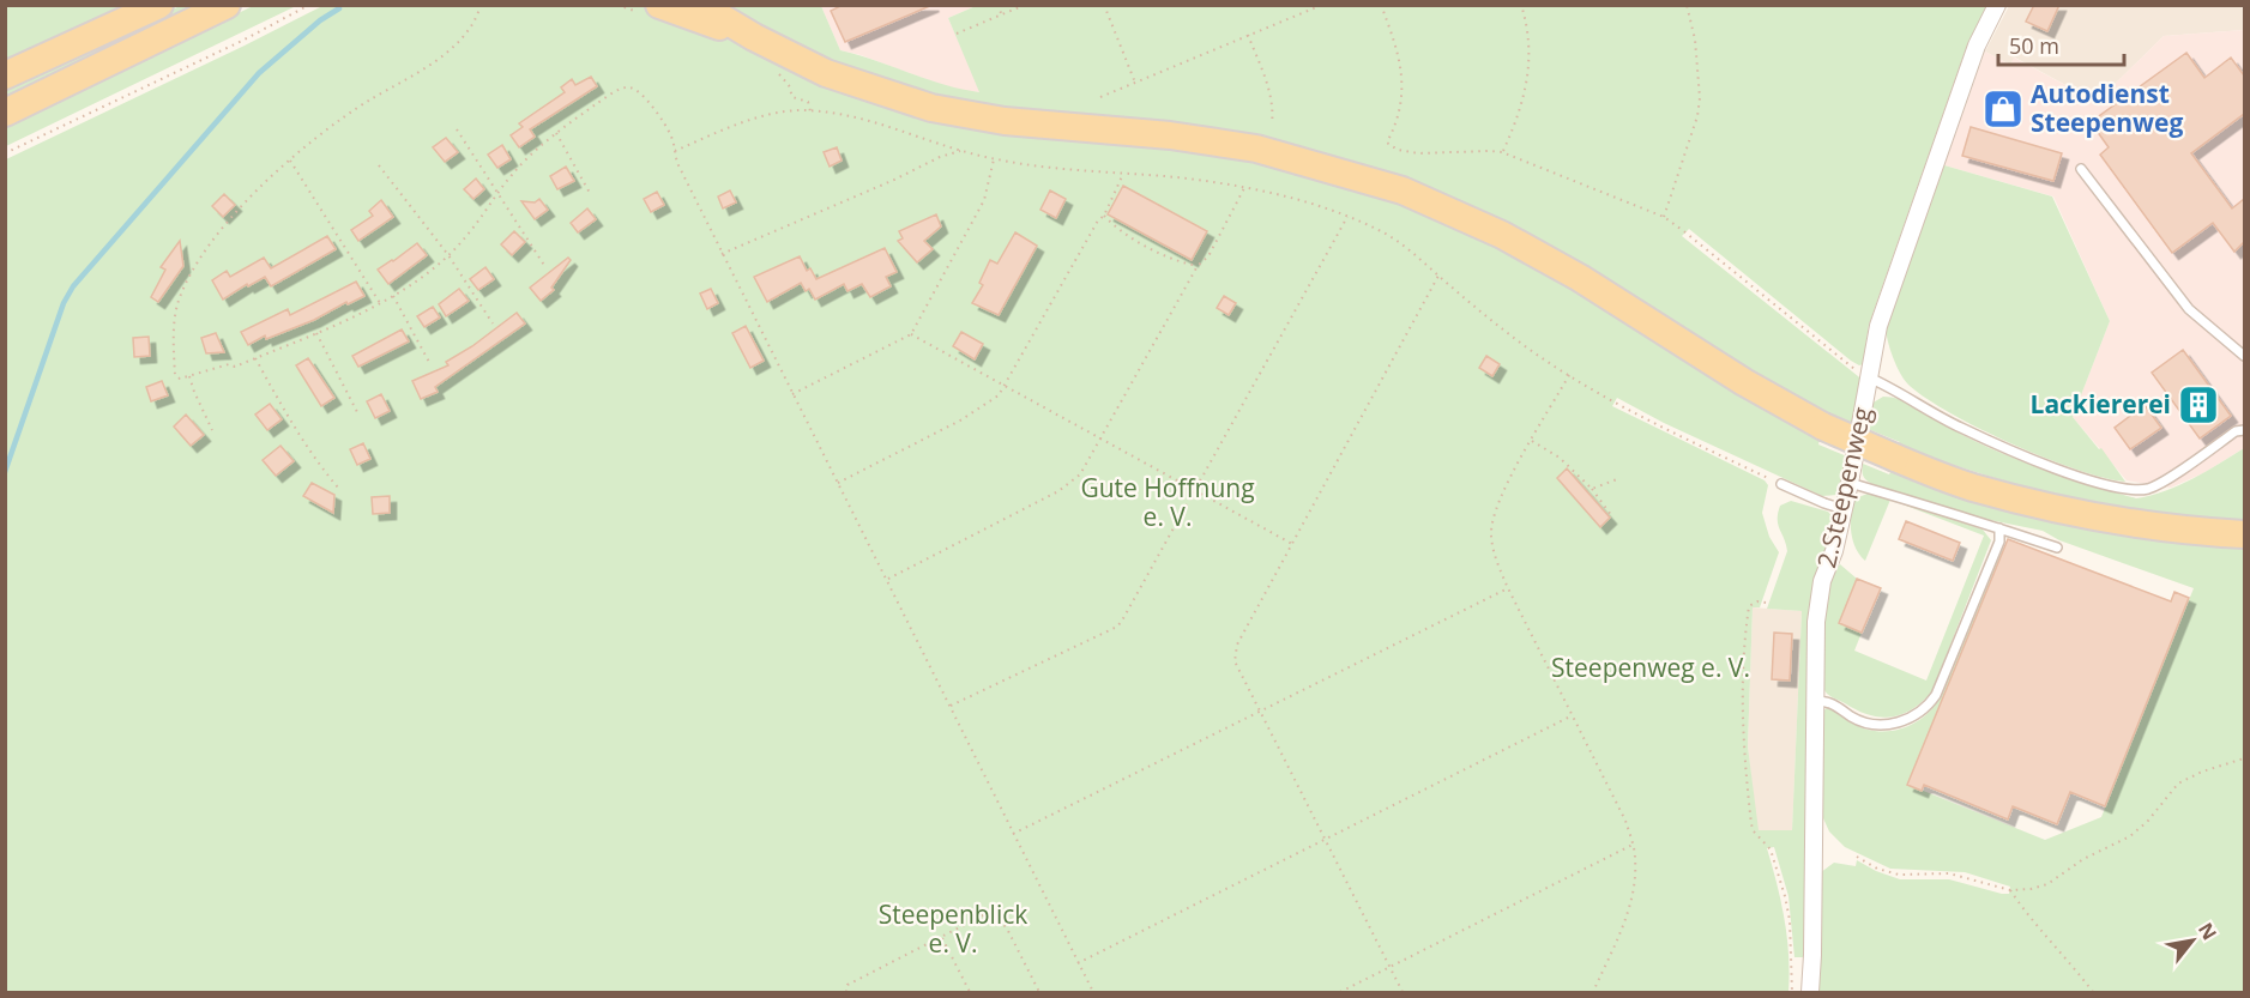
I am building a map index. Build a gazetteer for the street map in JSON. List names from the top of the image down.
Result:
{
  "streets": {
    "street": ["2.Steepenweg"]
  },
  "parks": ["Gute Hoffnung e. V.", "Steepenweg e. V.", "Steepenblick e. V."],
  "places": {
    "shop": ["Autodienst Steepenweg"],
    "building": ["Lackiererei"]
  },
  "scale_bar": "50 m",
  "north": "top right"
}
